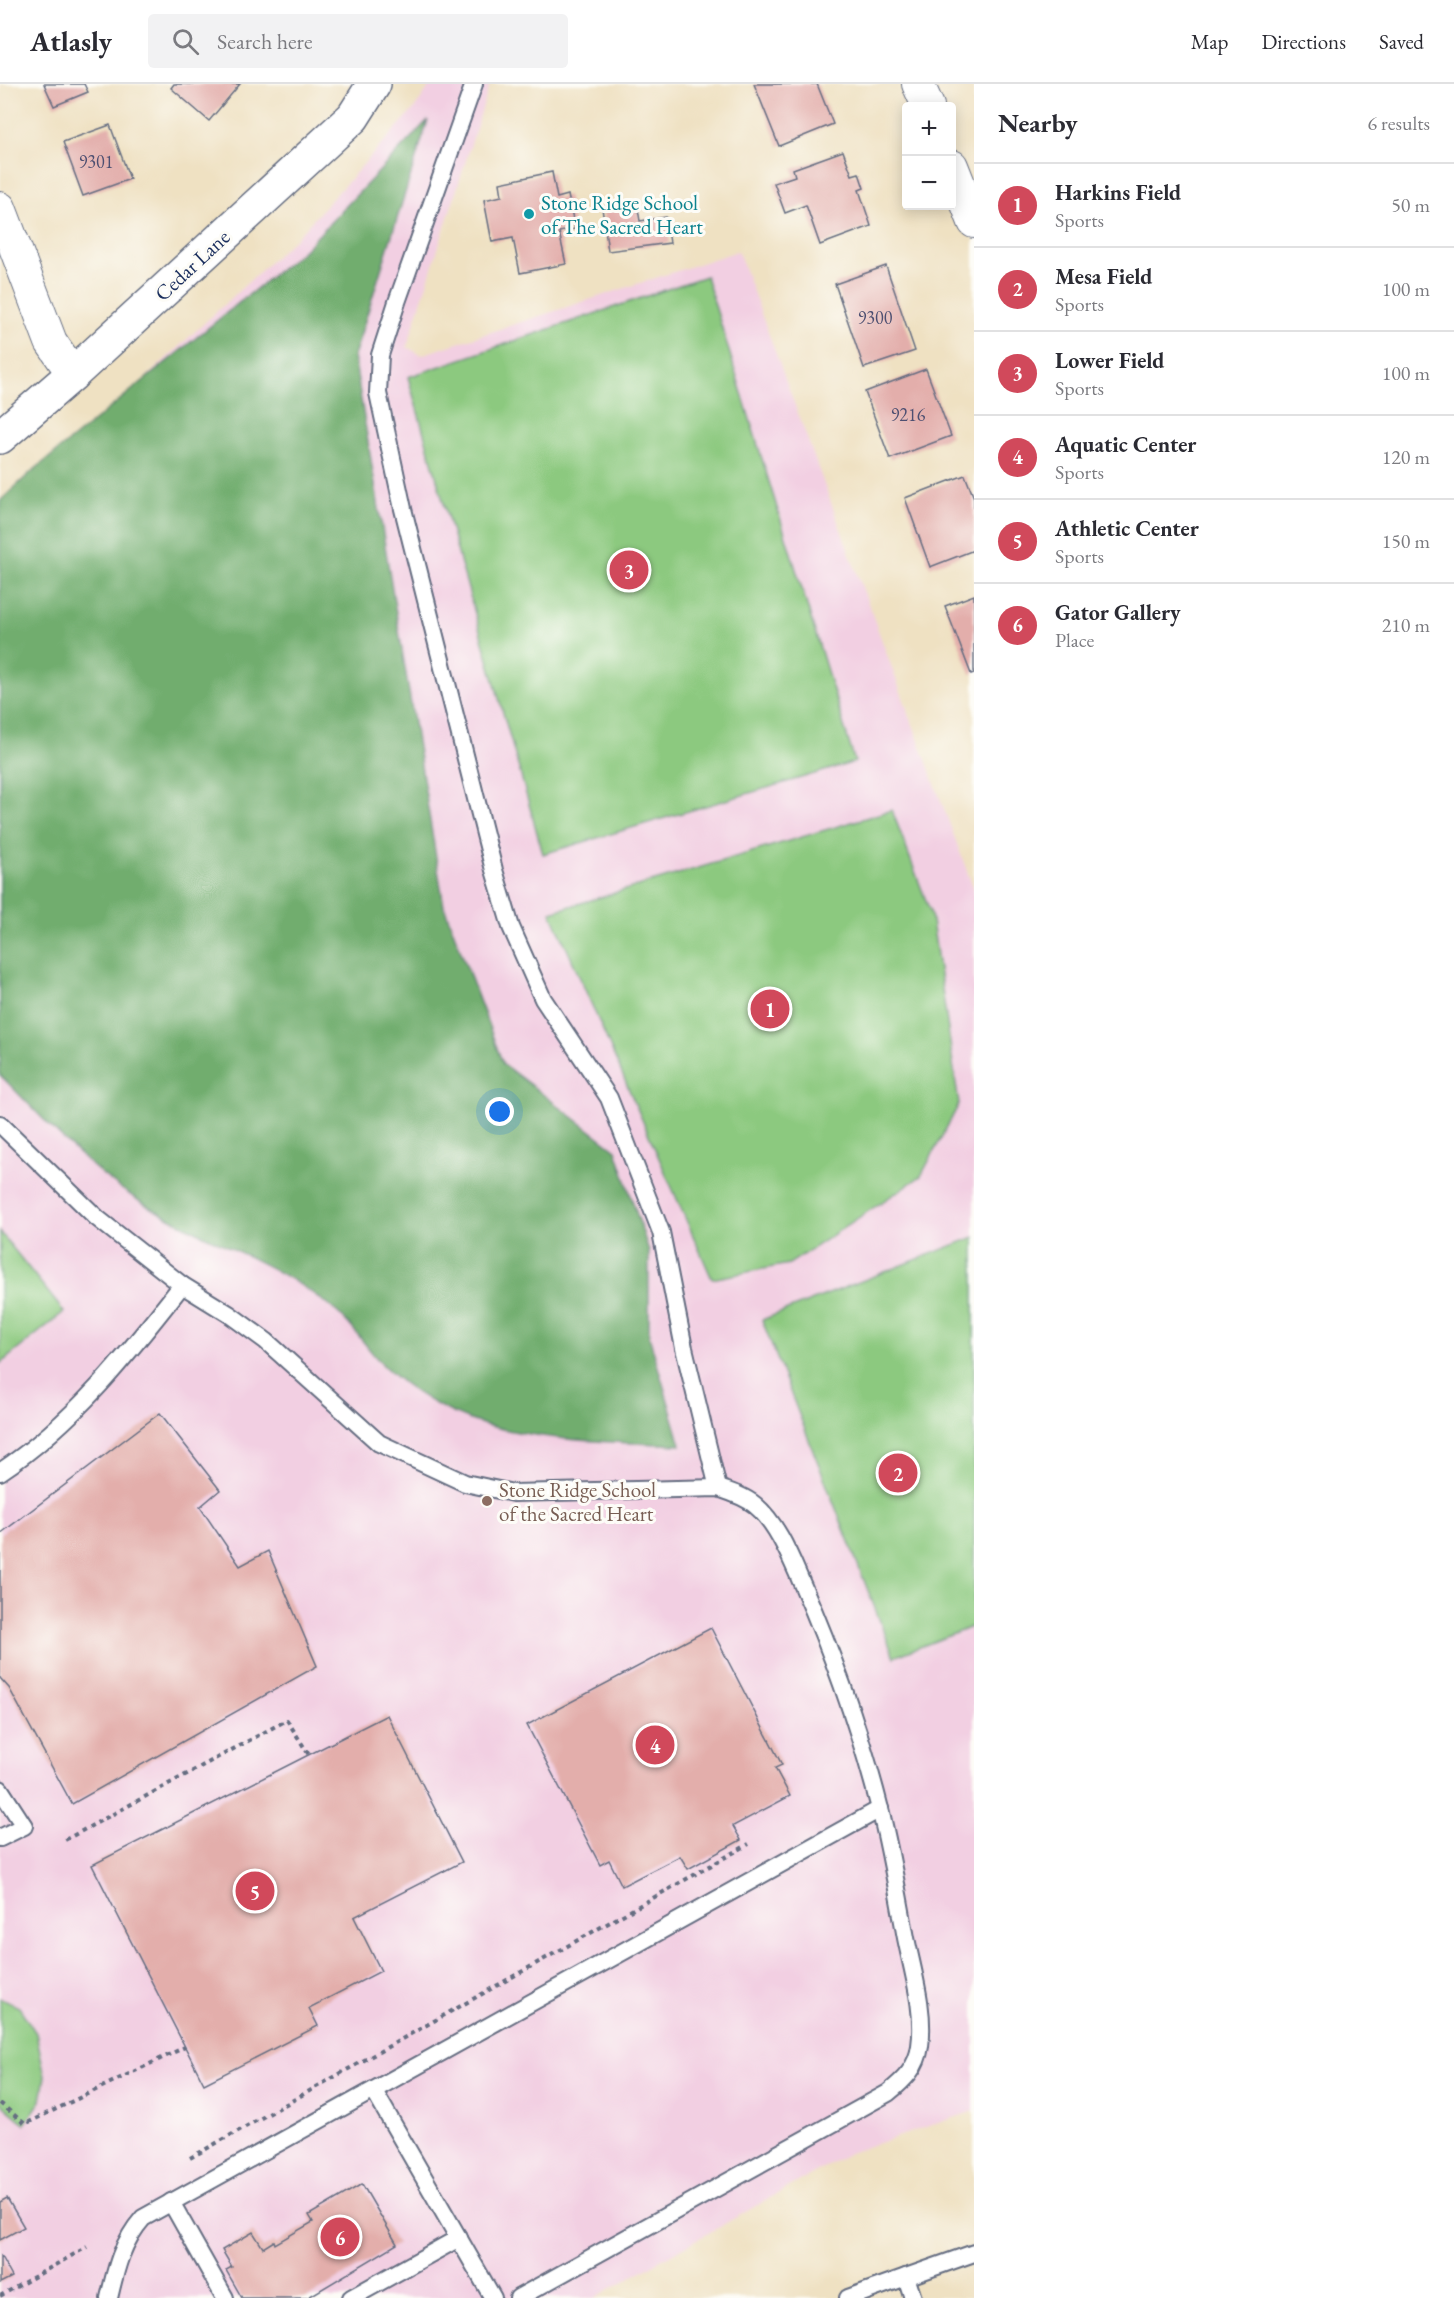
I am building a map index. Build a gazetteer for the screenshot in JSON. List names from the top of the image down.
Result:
{
  "streets": {
    "street": ["Cedar Lane"]
  },
  "places": ["Stone Ridge School of The Sacred Heart", "Stone Ridge School of the Sacred Heart"],
  "house_numbers": ["9301", "9300", "9216"],
  "page": {
    "header": "Atlasly",
    "search": "Search here",
    "nav": ["Map", "Directions", "Saved"],
    "heading": ["Nearby", "6 results"],
    "map_buttons": ["+", "−"],
    "list": [
      {
        "mark": "1",
        "name": "Harkins Field",
        "note": "Sports",
        "value": "50 m"
      },
      {
        "mark": "2",
        "name": "Mesa Field",
        "note": "Sports",
        "value": "100 m"
      },
      {
        "mark": "3",
        "name": "Lower Field",
        "note": "Sports",
        "value": "100 m"
      },
      {
        "mark": "4",
        "name": "Aquatic Center",
        "note": "Sports",
        "value": "120 m"
      },
      {
        "mark": "5",
        "name": "Athletic Center",
        "note": "Sports",
        "value": "150 m"
      },
      {
        "mark": "6",
        "name": "Gator Gallery",
        "note": "Place",
        "value": "210 m"
      }
    ],
    "pins": [
      "3",
      "1",
      "2",
      "4",
      "5",
      "6"
    ]
  }
}
